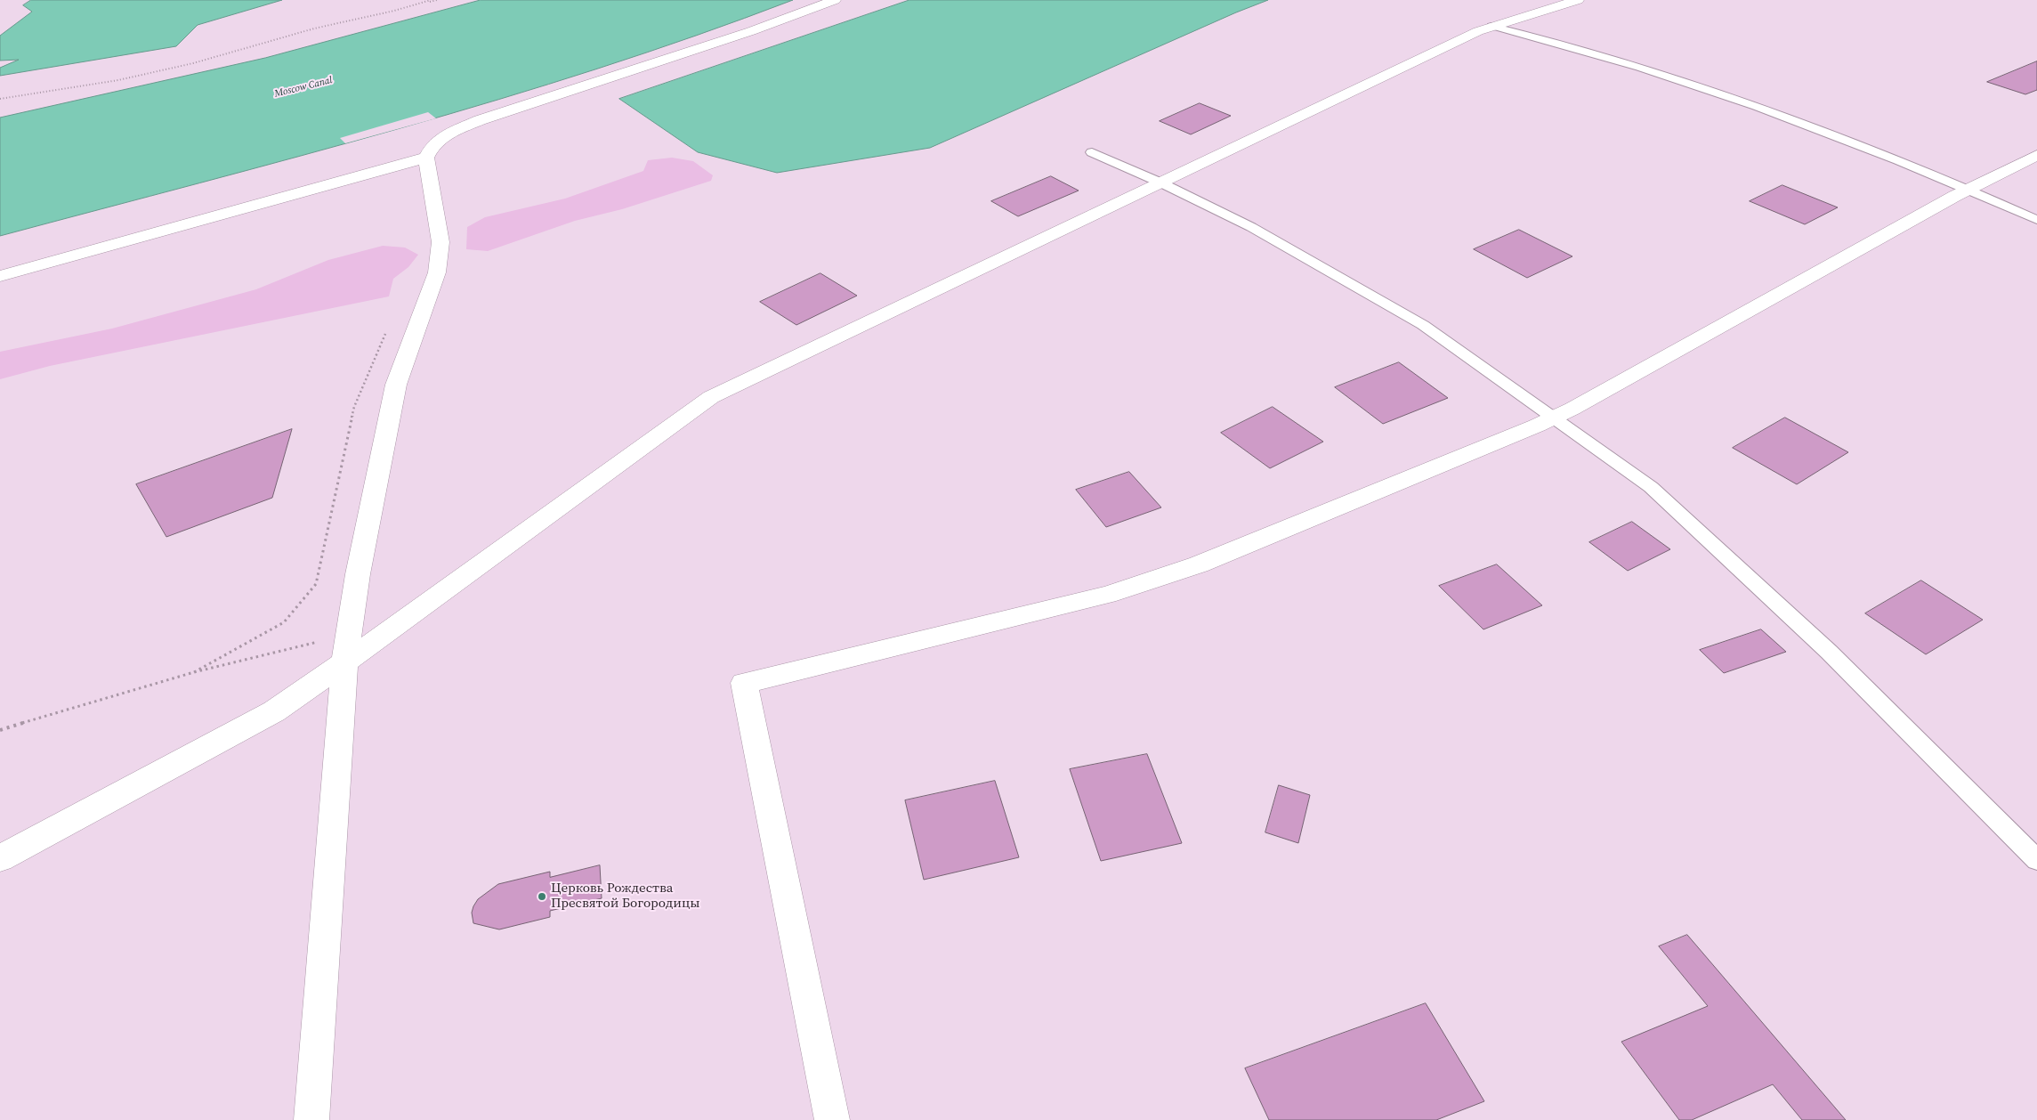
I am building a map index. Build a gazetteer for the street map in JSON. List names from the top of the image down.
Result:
{
  "water": ["Moscow Canal"],
  "places": ["Церковь Рождества Пресвятой Богородицы"]
}
